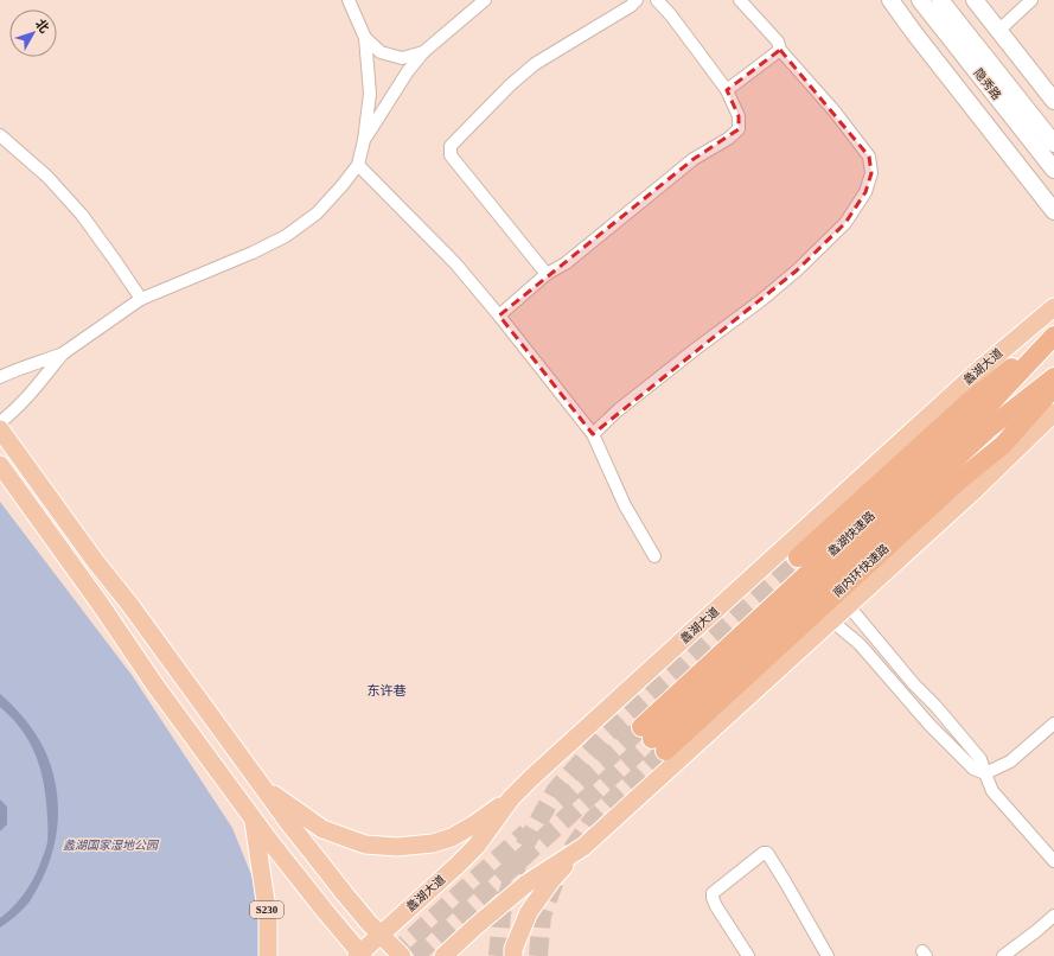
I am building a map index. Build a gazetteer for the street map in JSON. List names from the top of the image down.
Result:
{
  "streets": {
    "highway": ["蠡湖快速路", "南内环快速路"],
    "main road": ["隐秀路", "蠡湖大道", "S230"]
  },
  "crossings": [
    ["蠡湖快速路", "南内环快速路"]
  ],
  "districts": ["东许巷"],
  "parks": ["蠡湖国家湿地公园"],
  "north": "top right"
}
